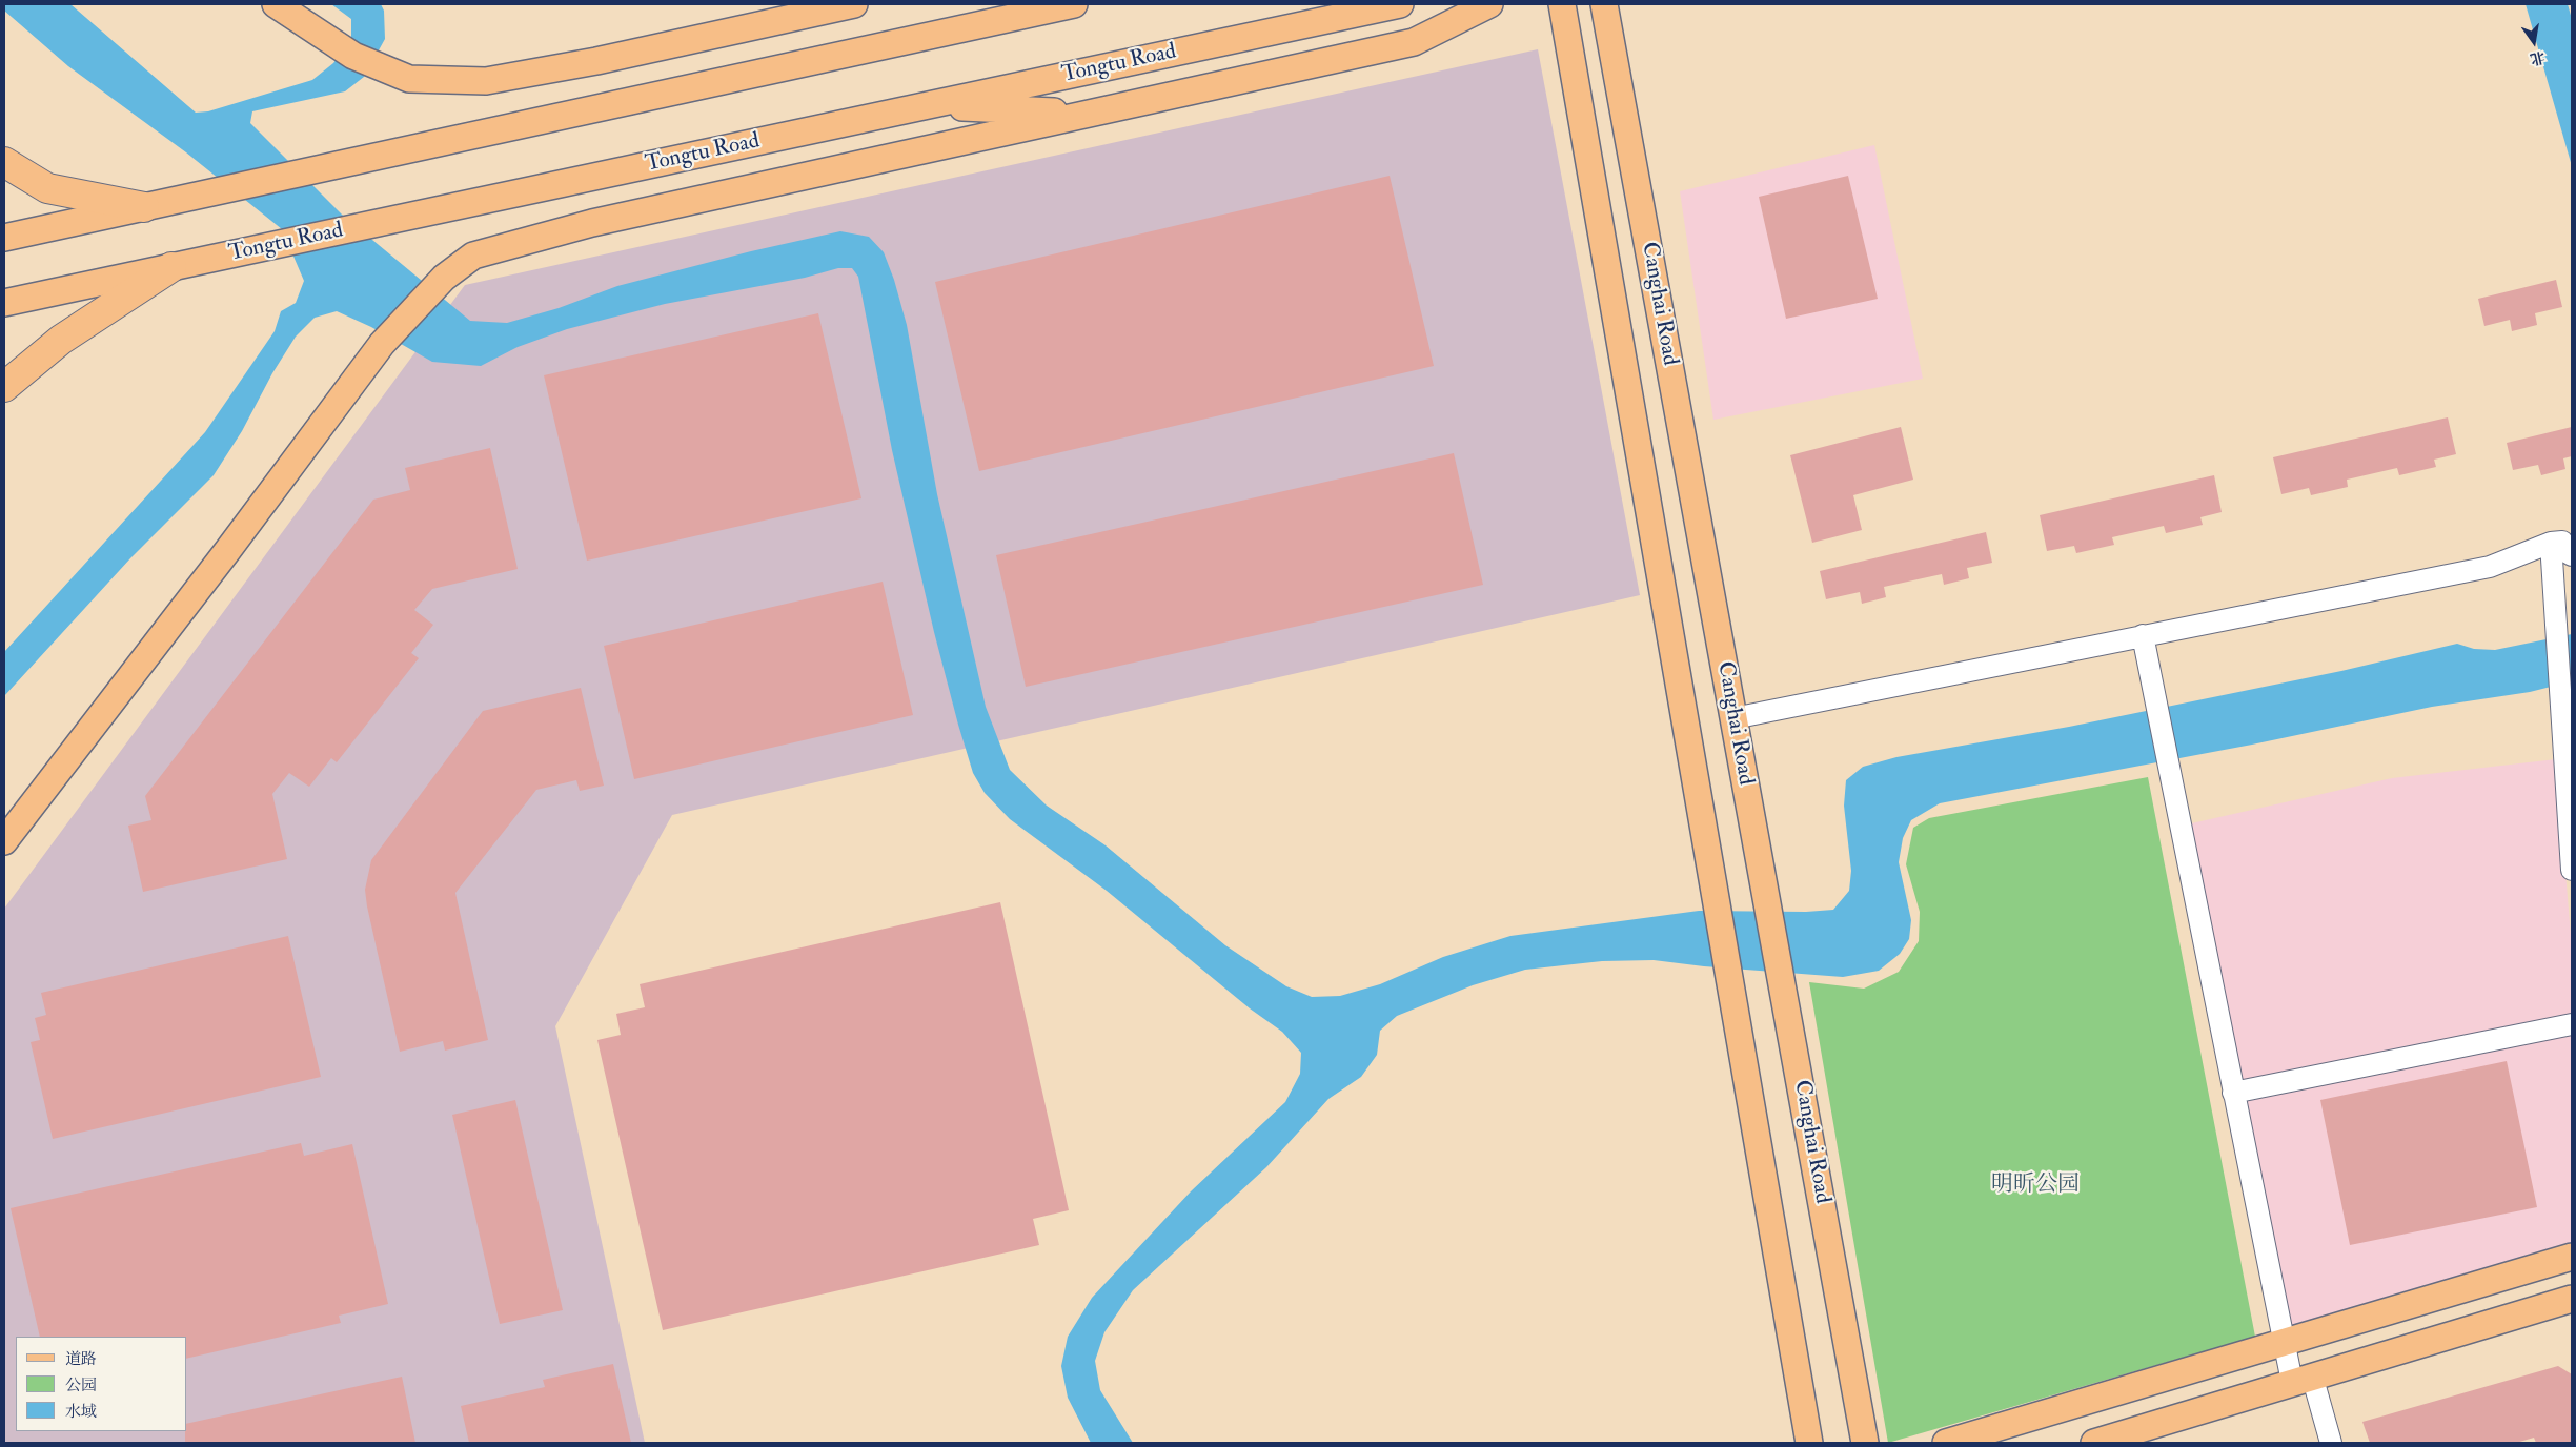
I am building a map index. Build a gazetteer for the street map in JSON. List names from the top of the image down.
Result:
{
  "streets": {
    "main road": ["Tongtu Road", "Canghai Road"]
  },
  "parks": ["明昕公园"],
  "legend": ["道路", "公园", "水域"],
  "north": "bottom"
}
